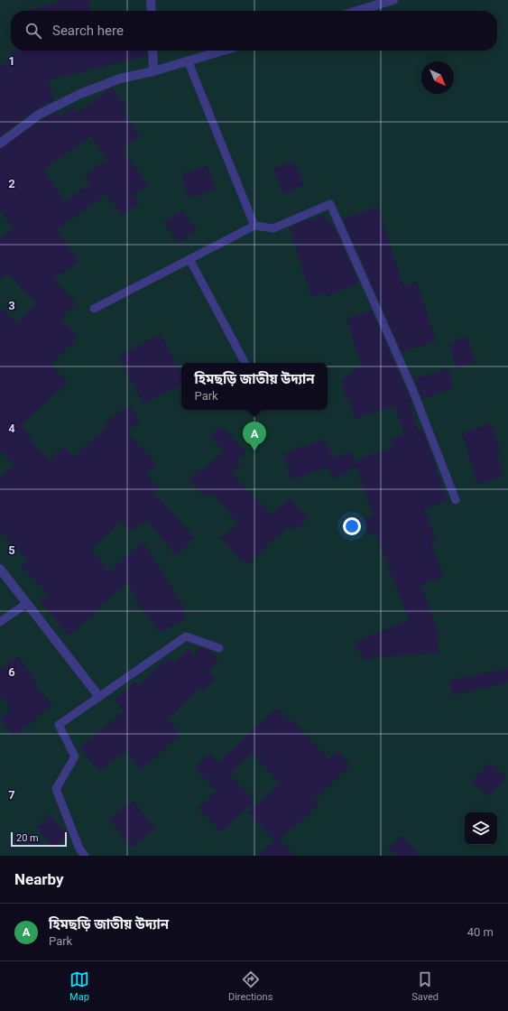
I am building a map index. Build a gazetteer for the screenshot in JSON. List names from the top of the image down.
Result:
{
  "scale_bar": "20 m",
  "north": "bottom right",
  "page": {
    "search": "Search here",
    "popup": ["হিমছড়ি জাতীয় উদ্যান", "Park"],
    "pins": "A",
    "scale": "20 m",
    "heading": "Nearby",
    "list": [
      {
        "mark": "A",
        "name": "হিমছড়ি জাতীয় উদ্যান",
        "note": "Park",
        "value": "40 m"
      }
    ],
    "nav": ["Map", "Directions", "Saved"]
  },
  "grid": {
    "rows": [
      "1",
      "2",
      "3",
      "4",
      "5",
      "6",
      "7"
    ]
  }
}
